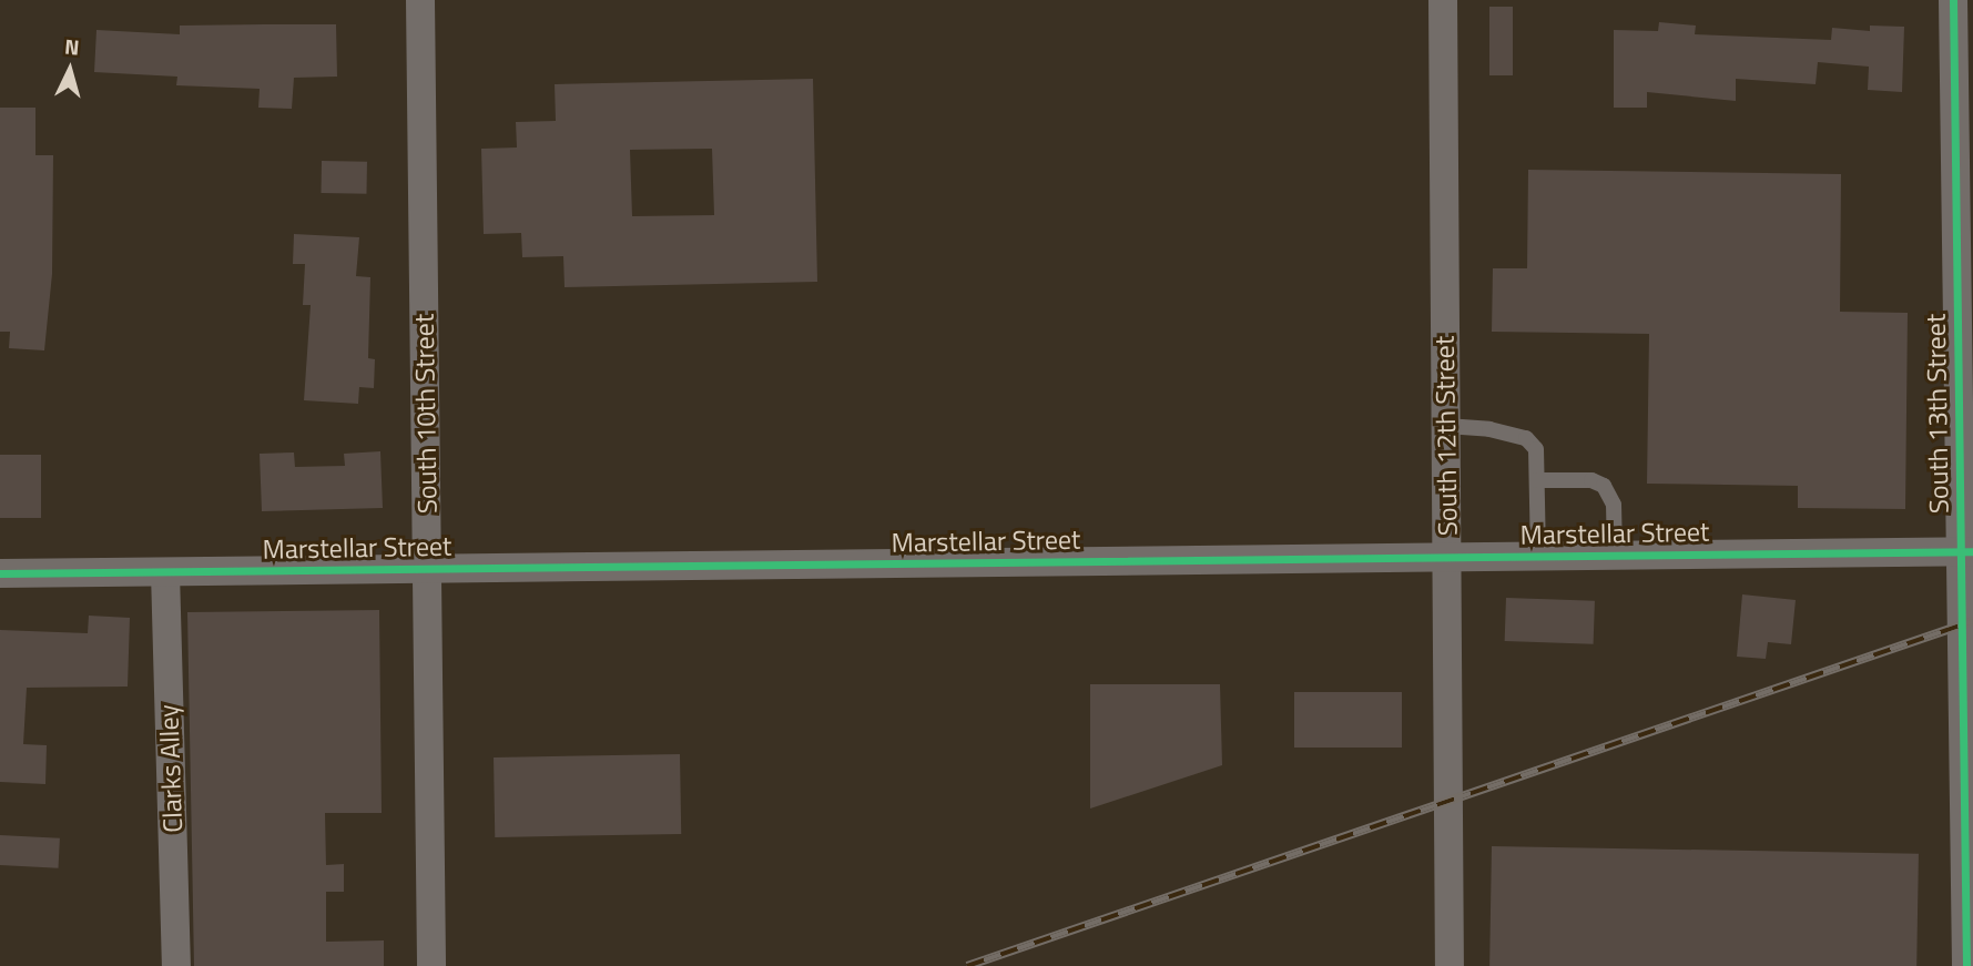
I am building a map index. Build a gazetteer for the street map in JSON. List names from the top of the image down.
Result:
{
  "streets": {
    "street": [
      "South 10th Street",
      "South 13th Street",
      "South 12th Street",
      "Marstellar Street",
      "Clarks Alley"
    ]
  },
  "crossings": [
    ["South 10th Street", "Marstellar Street"],
    ["South 13th Street", "Marstellar Street"],
    ["South 12th Street", "Marstellar Street"],
    ["Marstellar Street", "Clarks Alley"]
  ],
  "north": "top"
}
